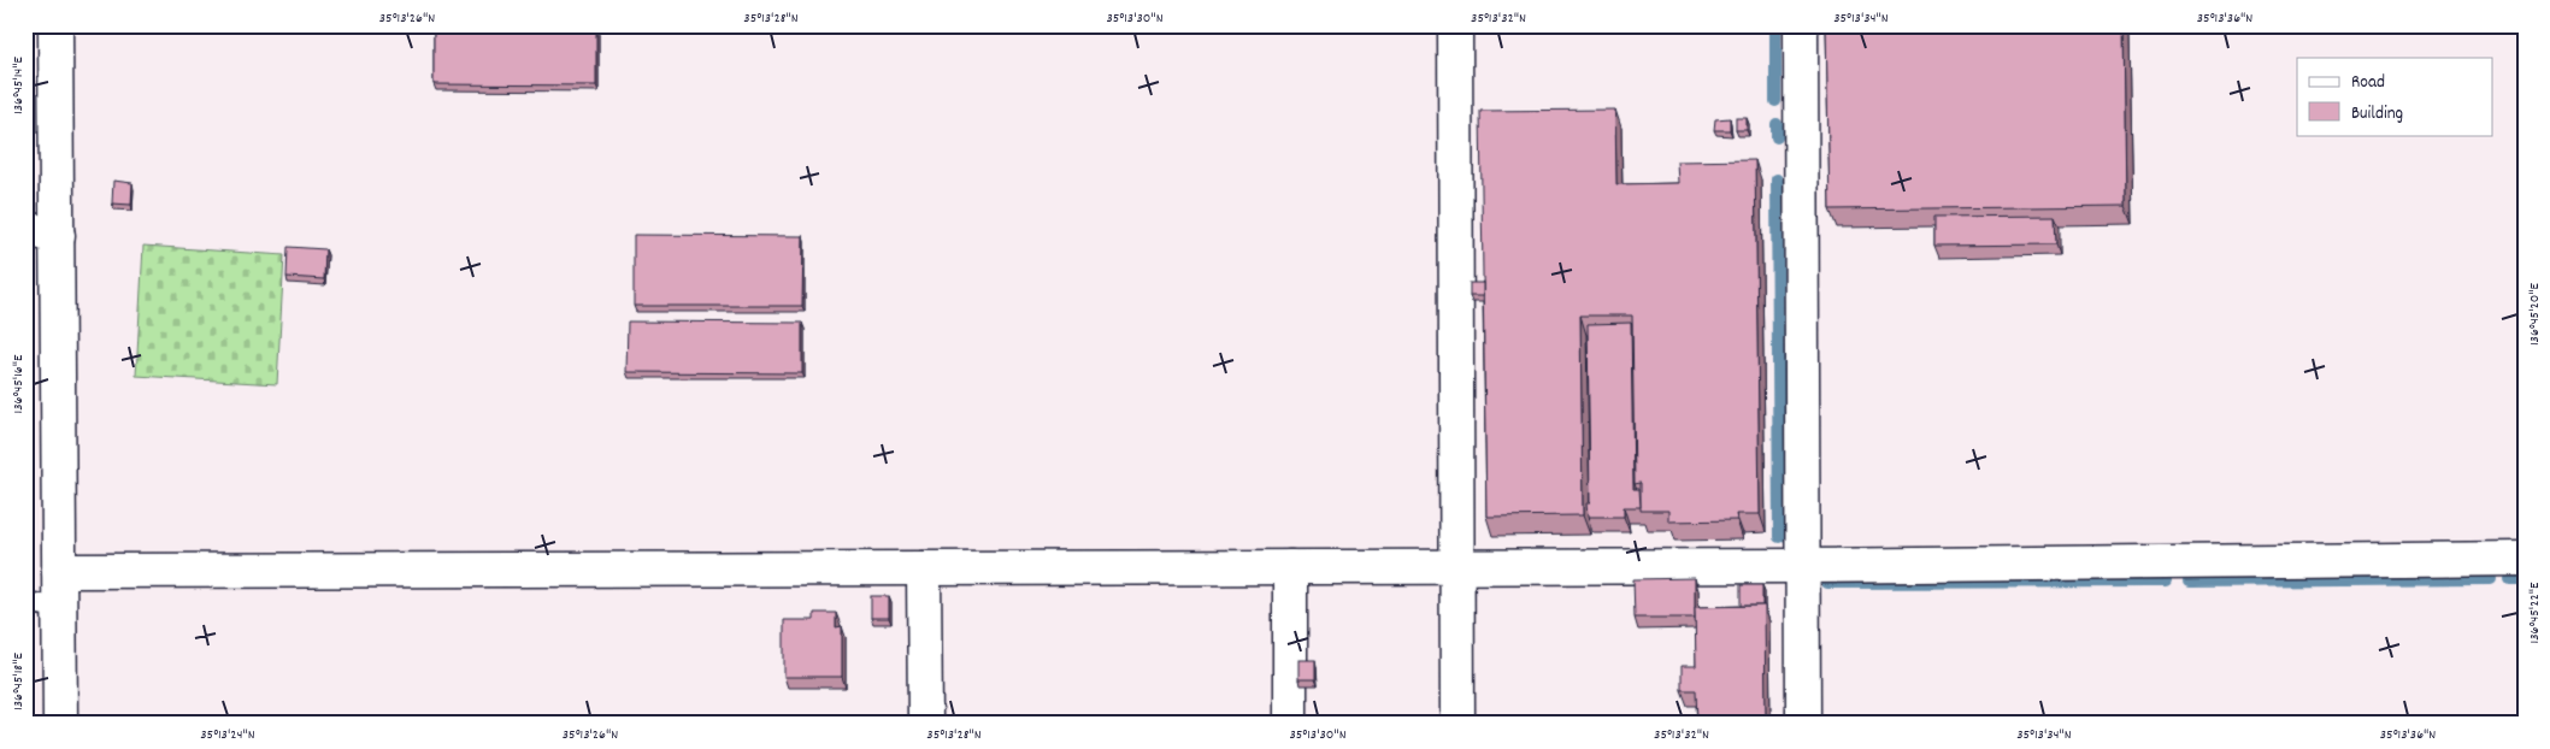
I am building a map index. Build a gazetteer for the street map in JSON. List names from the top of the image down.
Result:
{
  "legend": ["Road", "Building"],
  "coordinates": [
    "35°13'26\"N",
    "35°13'28\"N",
    "35°13'30\"N",
    "35°13'32\"N",
    "35°13'34\"N",
    "35°13'36\"N",
    "136°45'14\"E",
    "136°45'20\"E",
    "136°45'16\"E",
    "136°45'22\"E",
    "136°45'18\"E",
    "35°13'24\"N"
  ]
}
